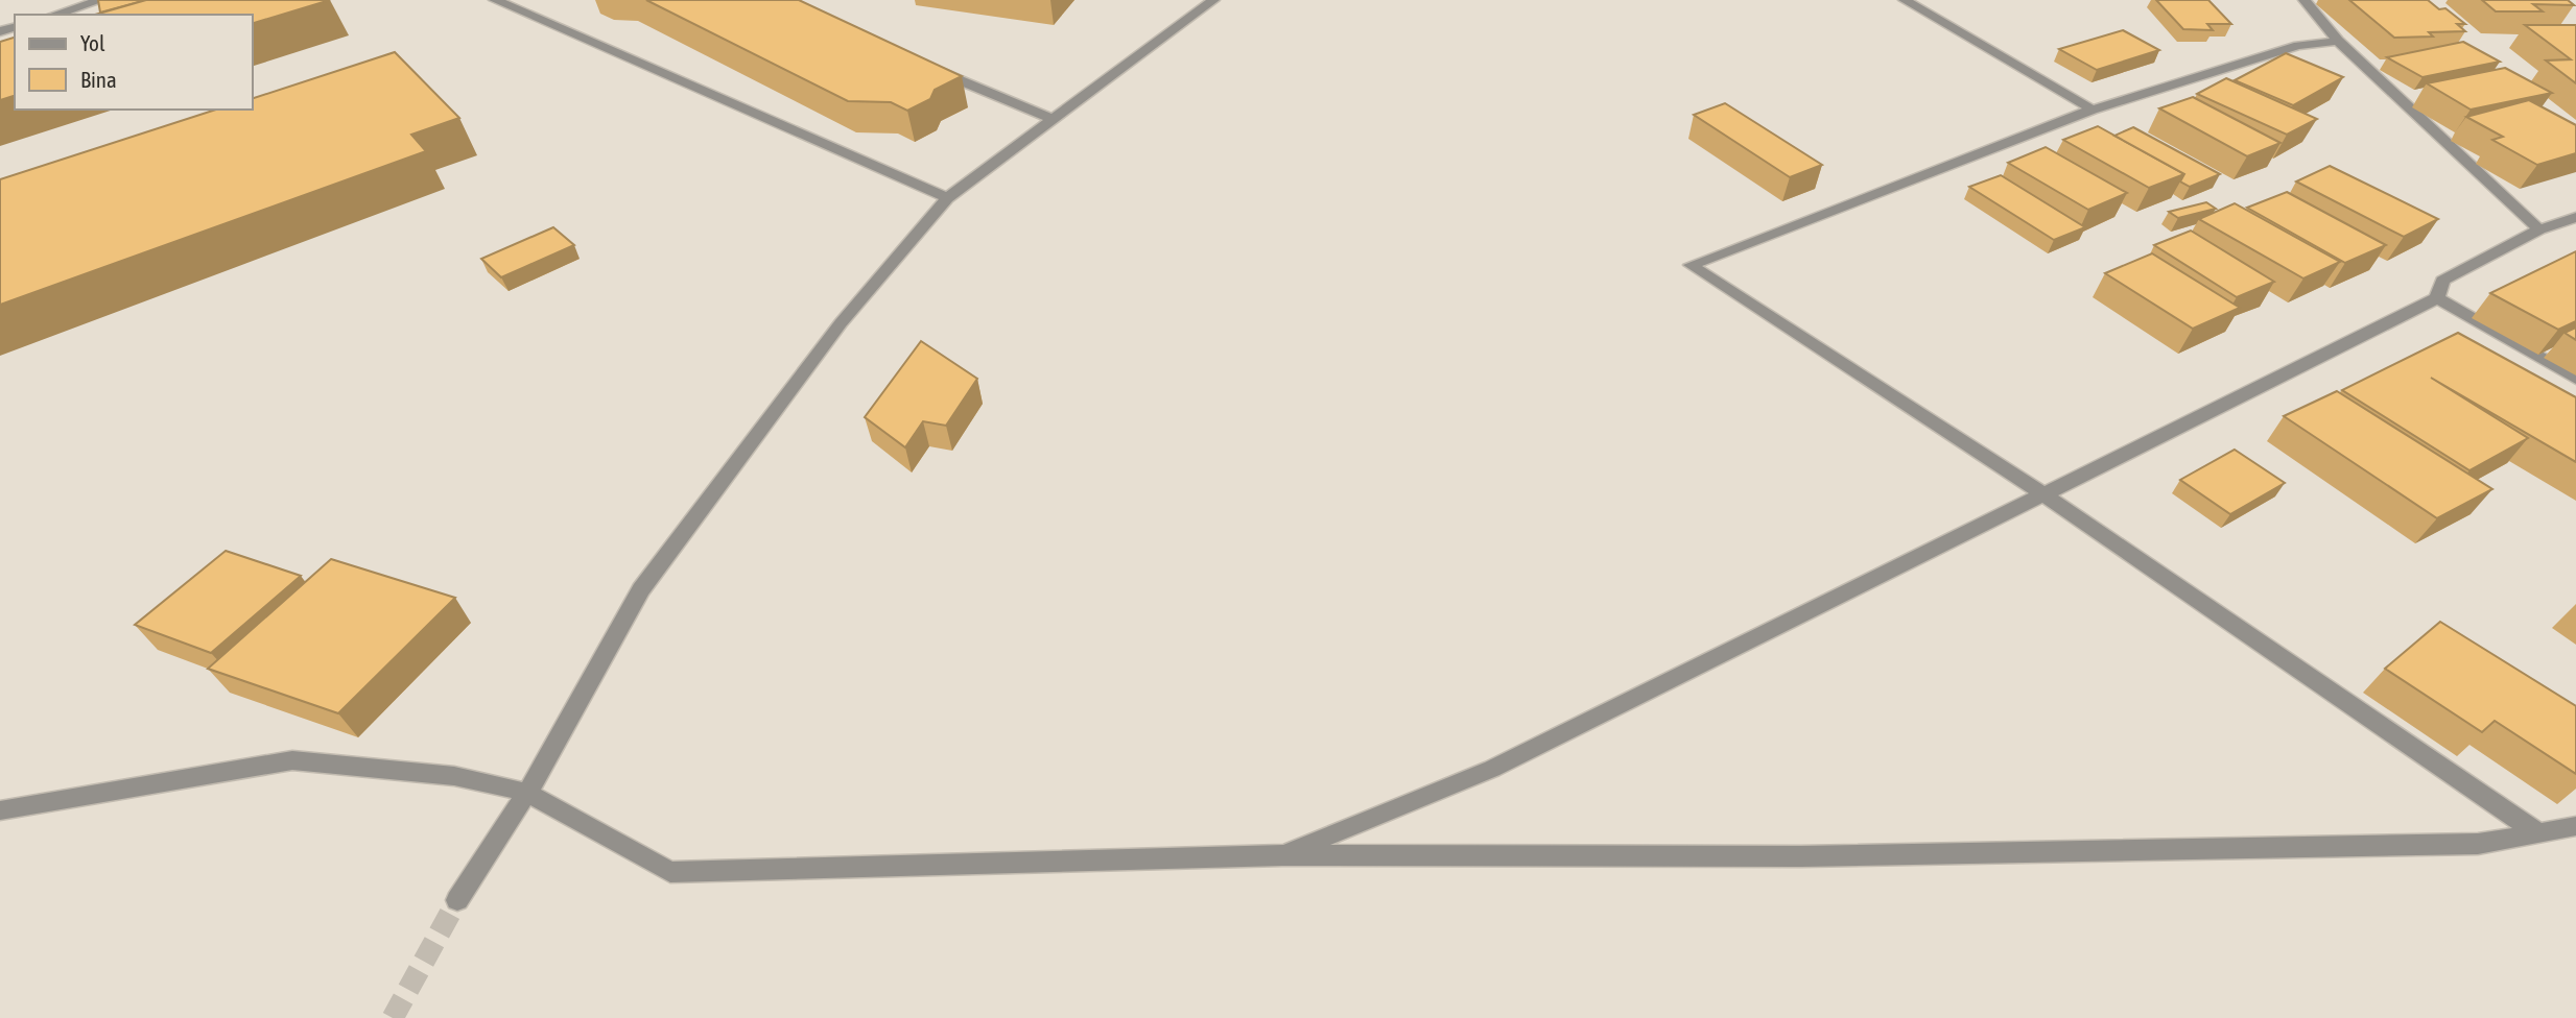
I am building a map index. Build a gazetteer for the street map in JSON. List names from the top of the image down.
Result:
{
  "legend": ["Yol", "Bina"]
}
